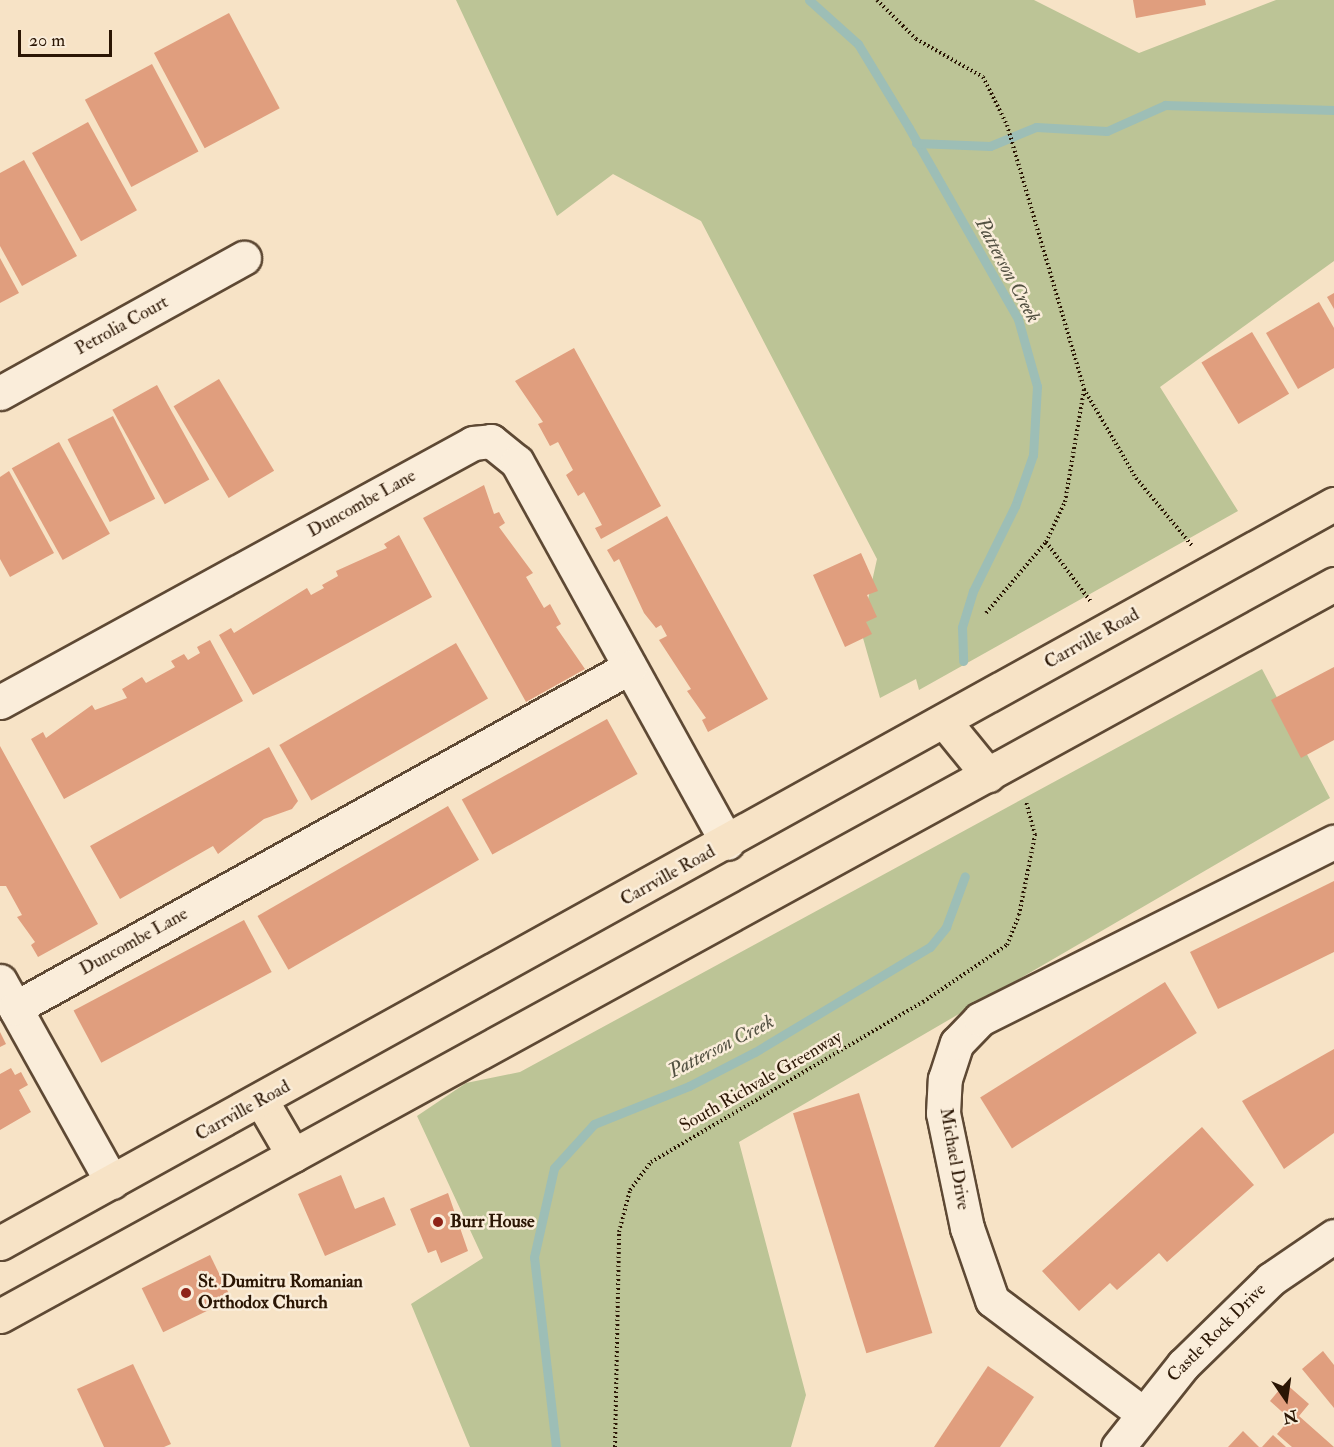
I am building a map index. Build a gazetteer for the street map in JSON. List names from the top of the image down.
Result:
{
  "streets": {
    "main road": ["Carrville Road"],
    "street": [
      "Petrolia Court",
      "Duncombe Lane",
      "Michael Drive",
      "Castle Rock Drive"
    ],
    "path": ["South Richvale Greenway"]
  },
  "crossings": [
    ["Duncombe Lane", "Carrville Road"],
    ["Michael Drive", "Castle Rock Drive"]
  ],
  "water": ["Patterson Creek"],
  "places": ["Burr House", "St. Dumitru Romanian Orthodox Church"],
  "scale_bar": "20 m",
  "north": "bottom"
}
